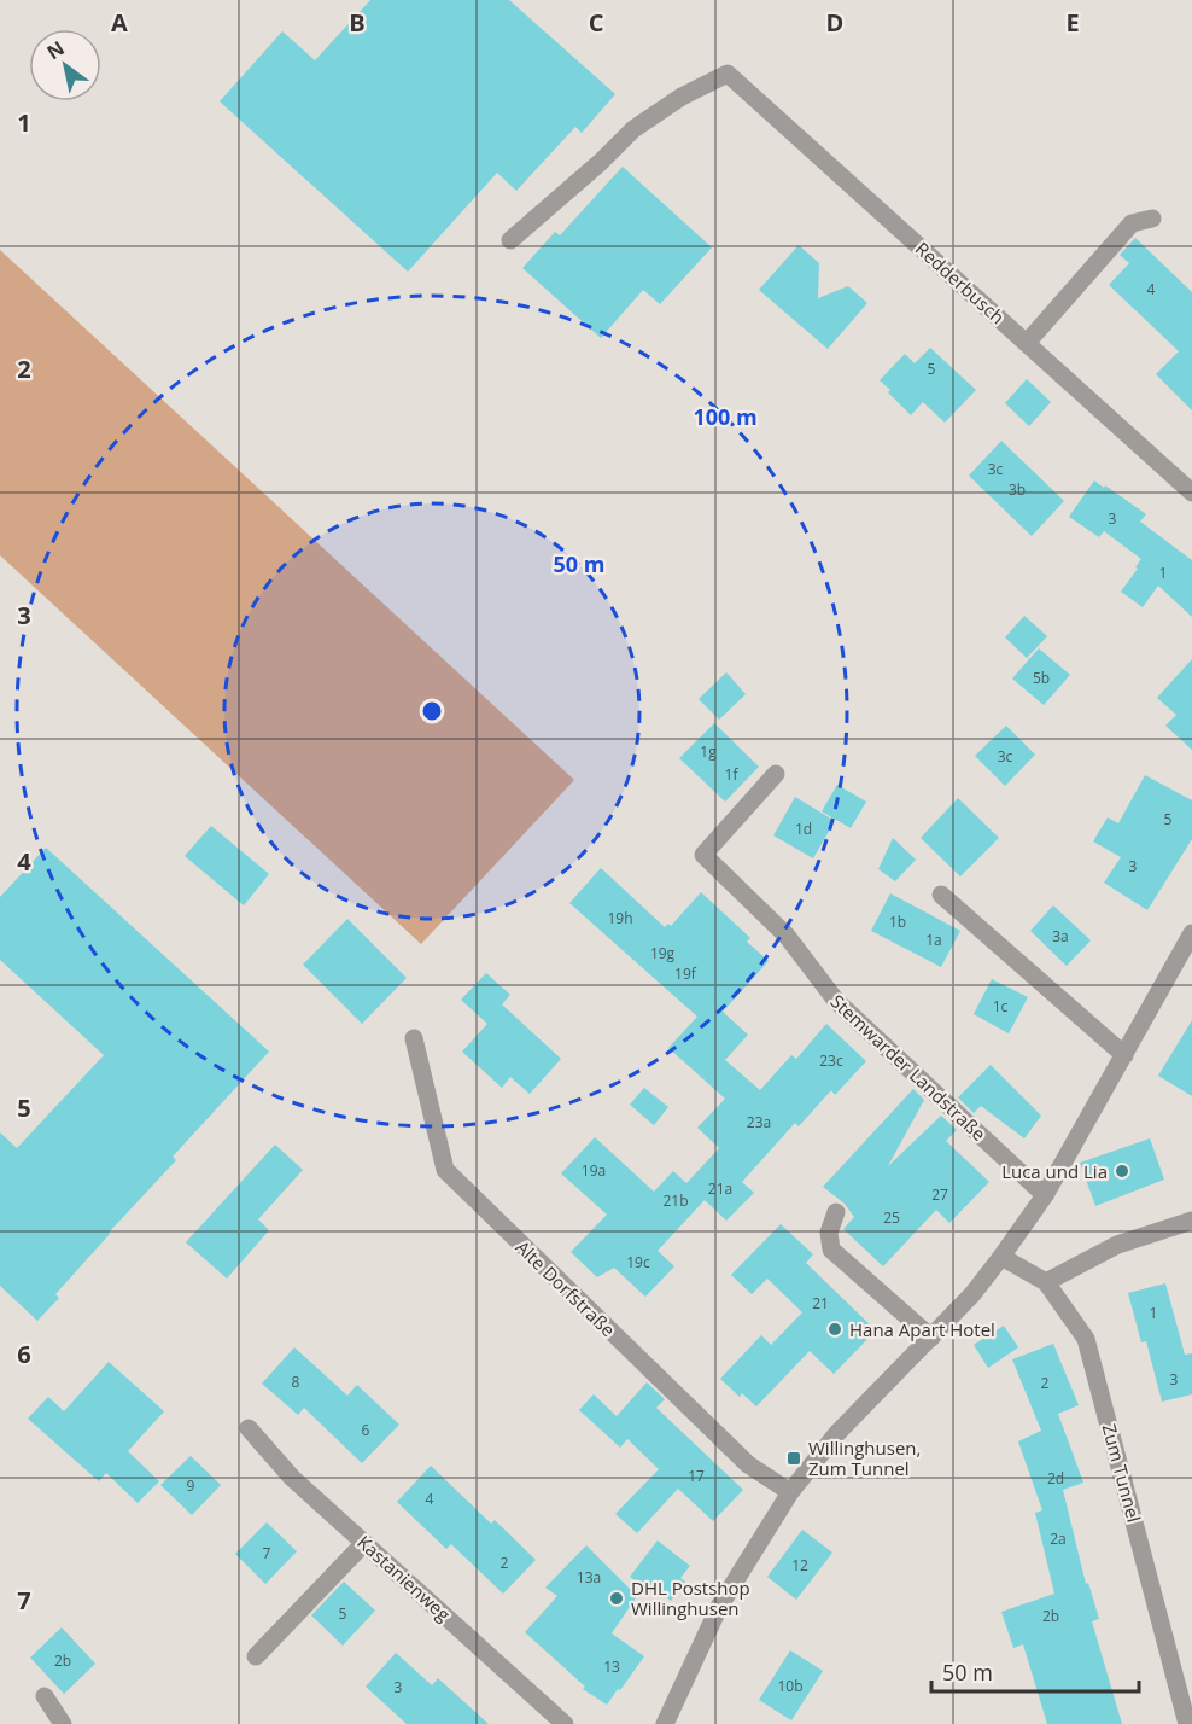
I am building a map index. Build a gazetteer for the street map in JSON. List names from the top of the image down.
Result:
{
  "streets": {
    "street": [
      "Redderbusch",
      "Stemwarder Landstraße",
      "Alte Dorfstraße",
      "Zum Tunnel",
      "Kastanienweg"
    ]
  },
  "places": {
    "other": ["Luca und Lia", "Hana Apart Hotel", "DHL Postshop Willinghusen"],
    "transit": ["Willinghusen, Zum Tunnel"]
  },
  "house_numbers": [
    "4",
    "5",
    "3c",
    "3b",
    "3",
    "1",
    "5b",
    "1g",
    "3c",
    "1f",
    "5",
    "1d",
    "3",
    "19h",
    "1b",
    "3a",
    "1a",
    "19g",
    "19f",
    "1c",
    "23c",
    "23a",
    "19a",
    "21a",
    "27",
    "21b",
    "25",
    "19c",
    "21",
    "1",
    "3",
    "8",
    "2",
    "6",
    "17",
    "2d",
    "9",
    "4",
    "2a",
    "7",
    "2",
    "12",
    "13a",
    "5",
    "2b",
    "2b",
    "13",
    "10b",
    "3"
  ],
  "scale_bar": "50 m",
  "north": "top left",
  "grid": {
    "columns": [
      "A",
      "B",
      "C",
      "D",
      "E"
    ],
    "rows": [
      "1",
      "2",
      "3",
      "4",
      "5",
      "6",
      "7"
    ]
  },
  "rings": ["100 m", "50 m"]
}
